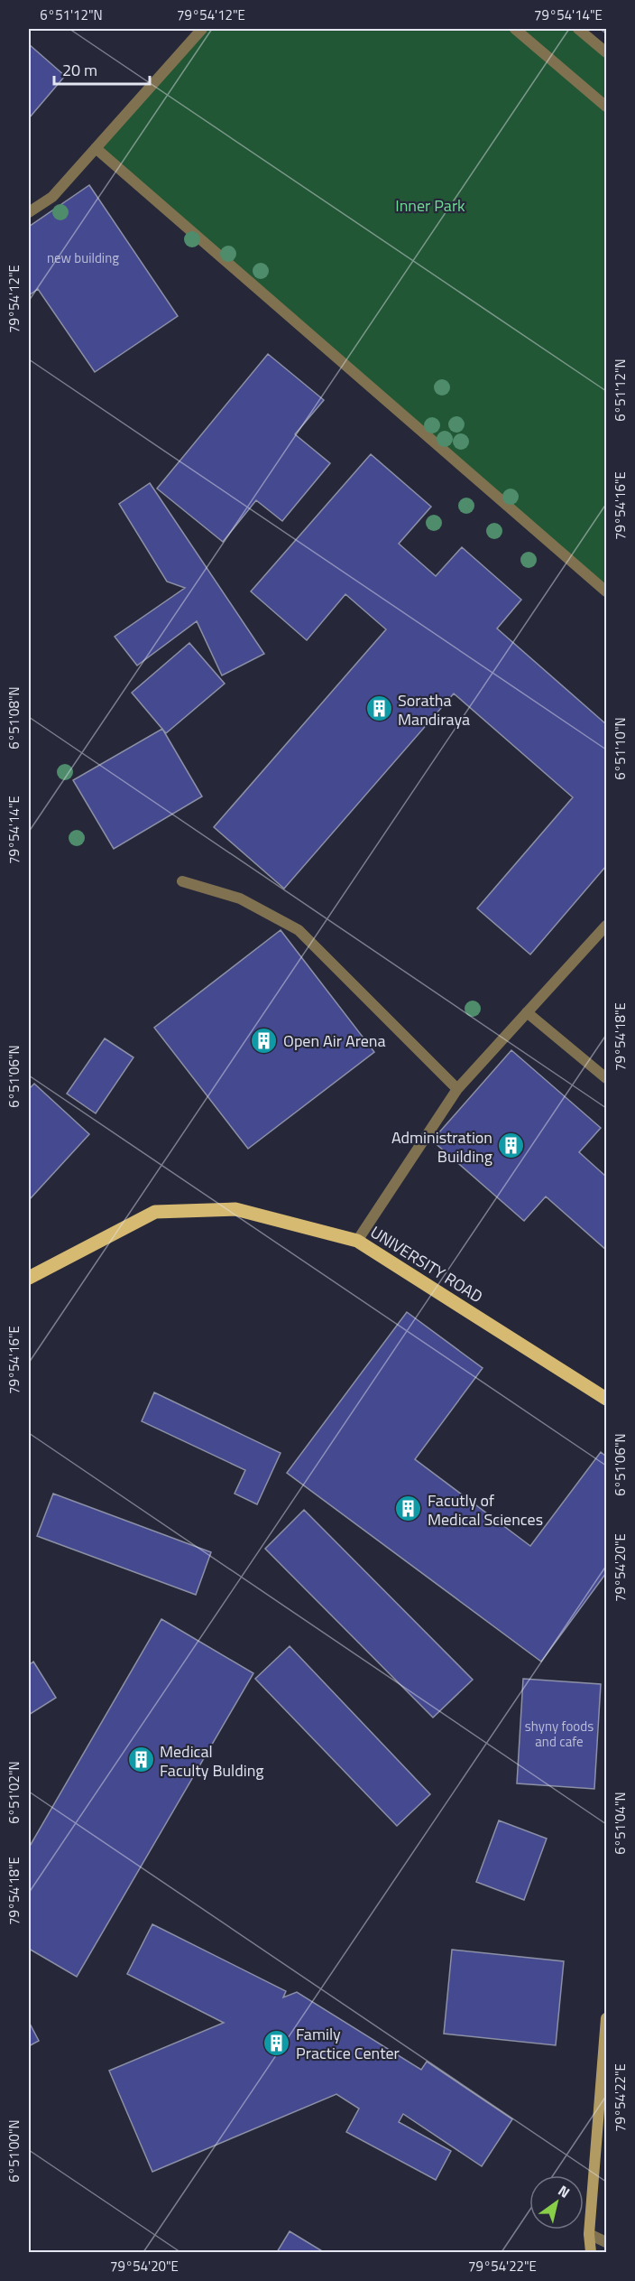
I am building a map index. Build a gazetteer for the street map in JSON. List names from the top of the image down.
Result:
{
  "streets": {
    "main road": ["UNIVERSITY ROAD"]
  },
  "parks": ["Inner Park"],
  "places": {
    "building": [
      "Soratha Mandiraya",
      "Open Air Arena",
      "Administration Building",
      "Facutly of Medical Sciences",
      "Medical Faculty Bulding",
      "Family Practice Center"
    ]
  },
  "house_numbers": ["new building", "shyny foods and cafe"],
  "scale_bar": "20 m",
  "north": "top right",
  "coordinates": [
    "6°51'12\"N",
    "79°54'12\"E",
    "79°54'14\"E",
    "79°54'16\"E",
    "6°51'08\"N",
    "6°51'10\"N",
    "79°54'18\"E",
    "6°51'06\"N",
    "79°54'20\"E",
    "6°51'02\"N",
    "6°51'04\"N",
    "79°54'22\"E",
    "6°51'00\"N"
  ]
}
